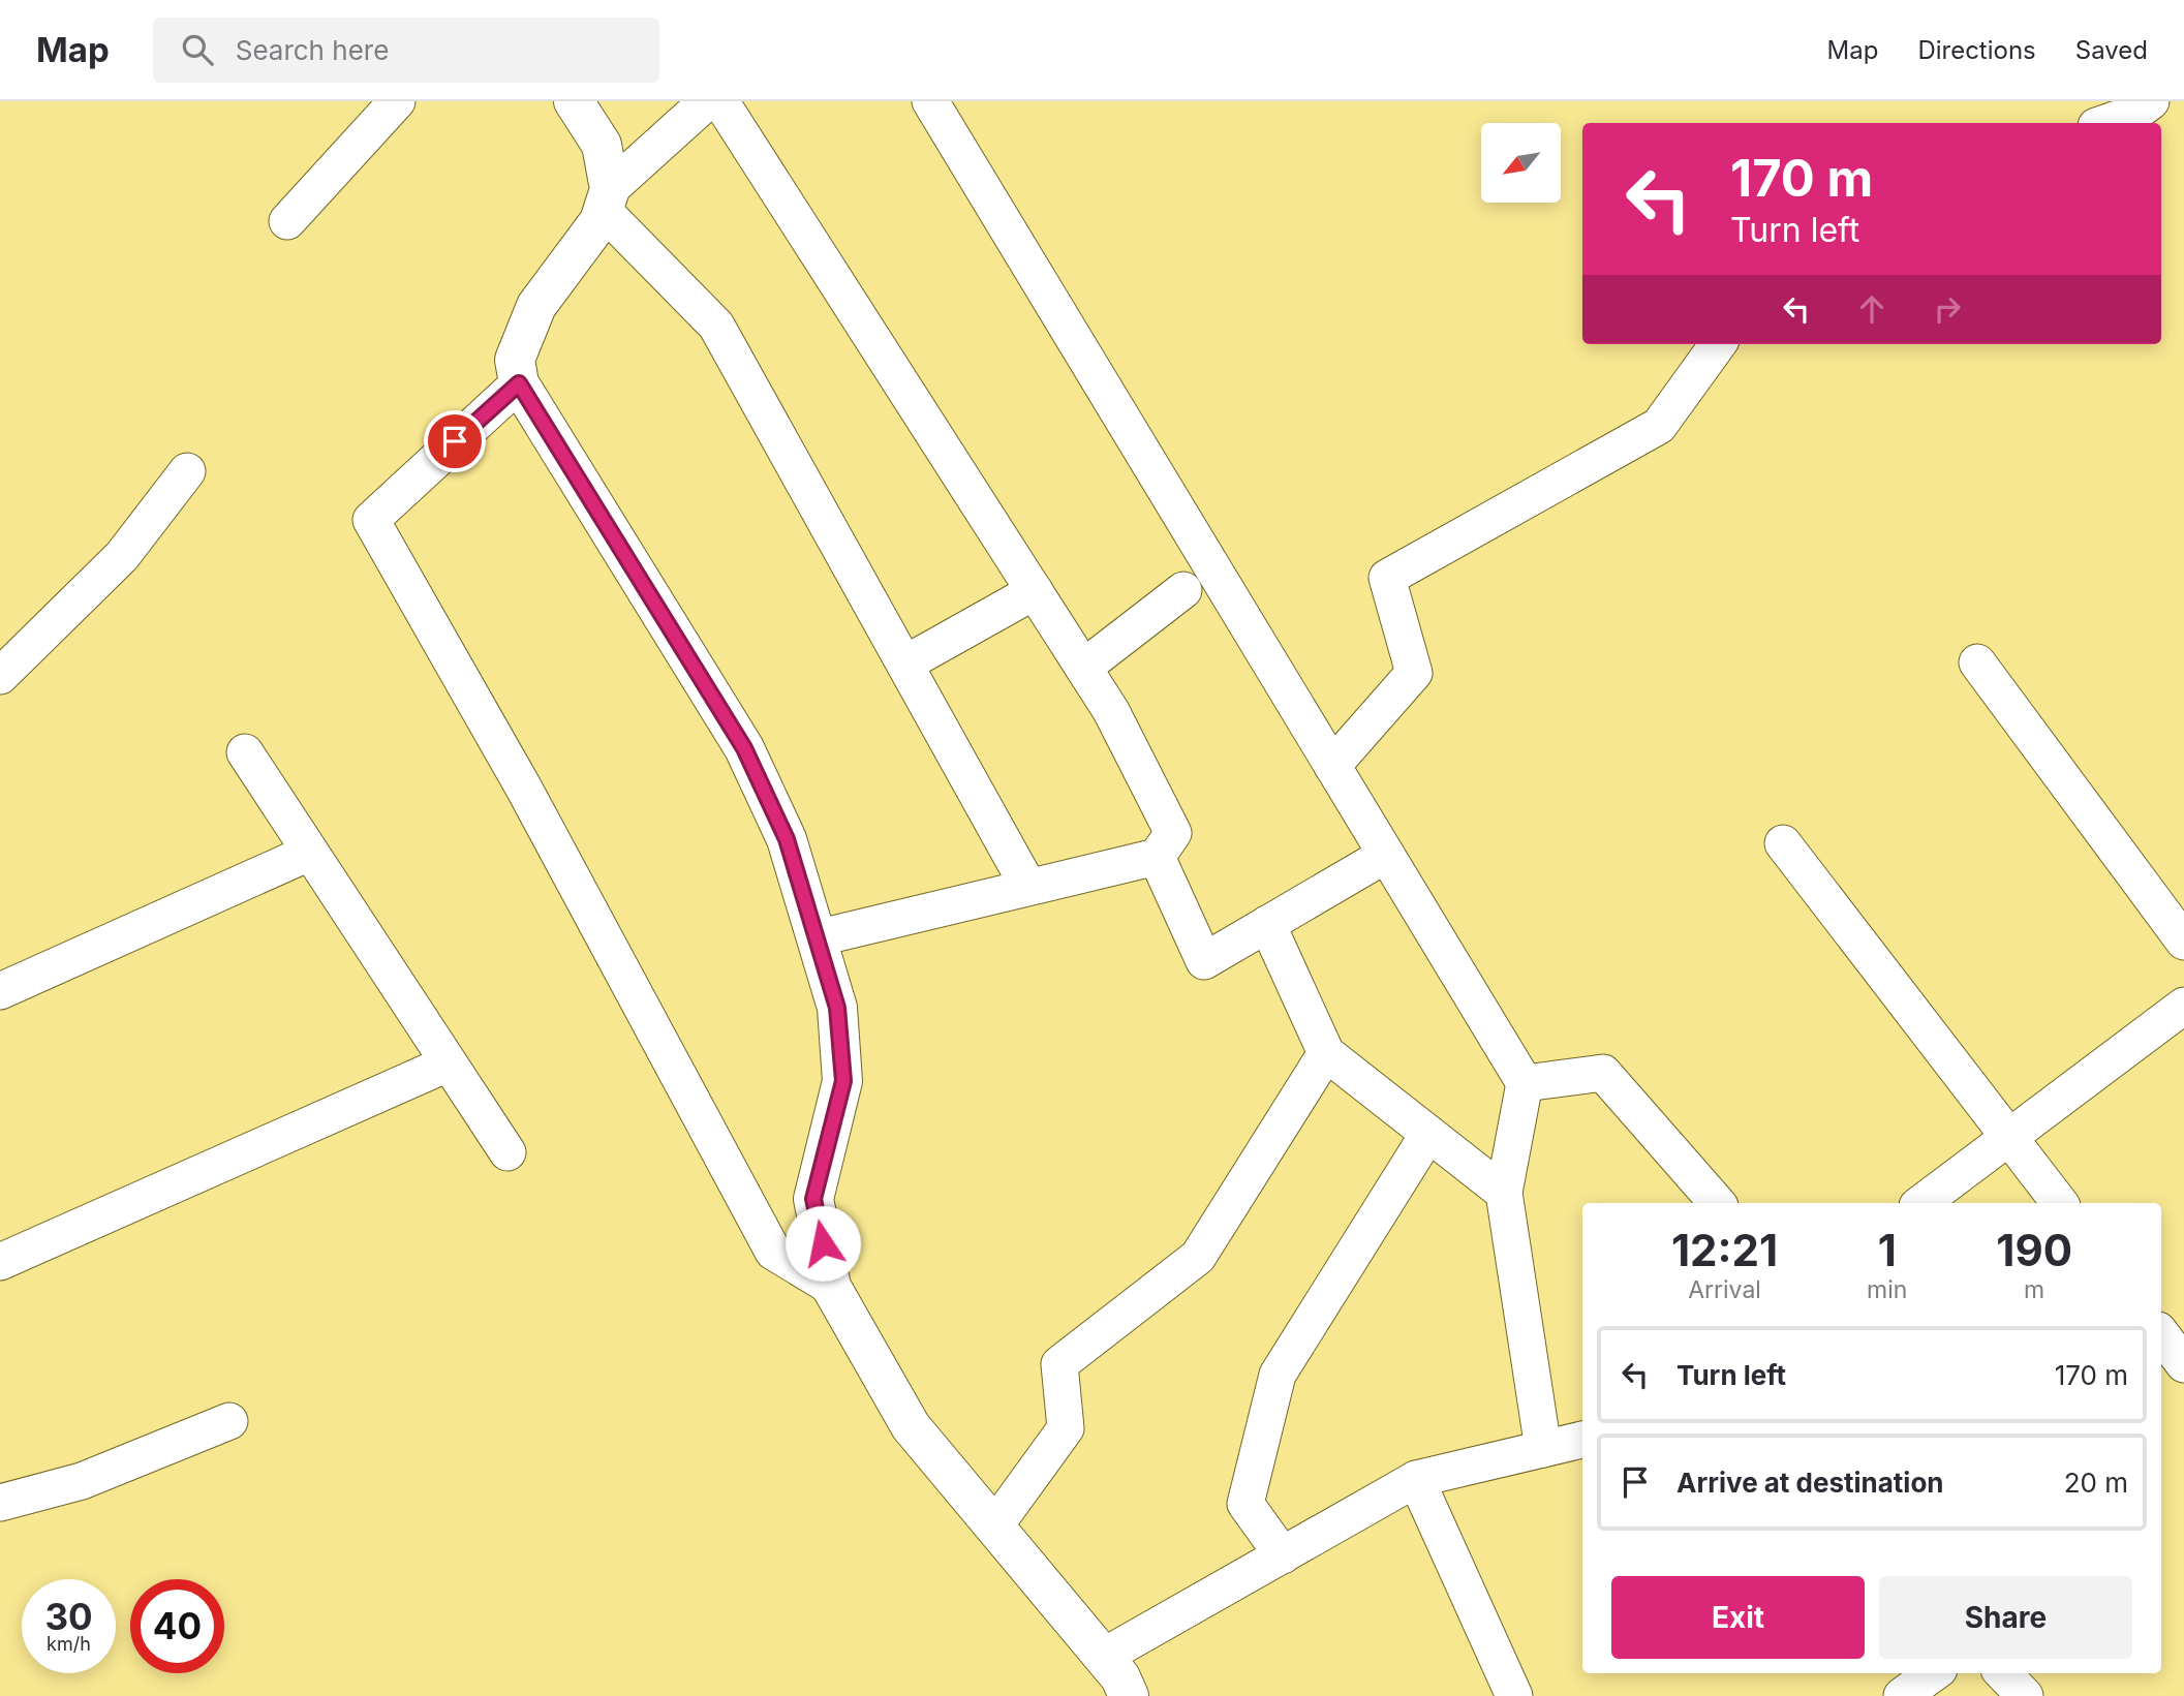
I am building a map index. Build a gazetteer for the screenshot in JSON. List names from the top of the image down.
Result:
{
  "north": "bottom left",
  "page": {
    "header": "Map",
    "search": "Search here",
    "nav": ["Map", "Directions", "Saved"],
    "turn": ["170 m", "Turn left"],
    "eta": [
      "12:21",
      "Arrival",
      "1",
      "min",
      "190",
      "m"
    ],
    "list": [
      {
        "name": "Turn left",
        "value": "170 m"
      },
      {
        "name": "Arrive at destination",
        "value": "20 m"
      }
    ],
    "buttons": ["Exit", "Share"],
    "speed": "30 km/h",
    "limit": "40"
  }
}
